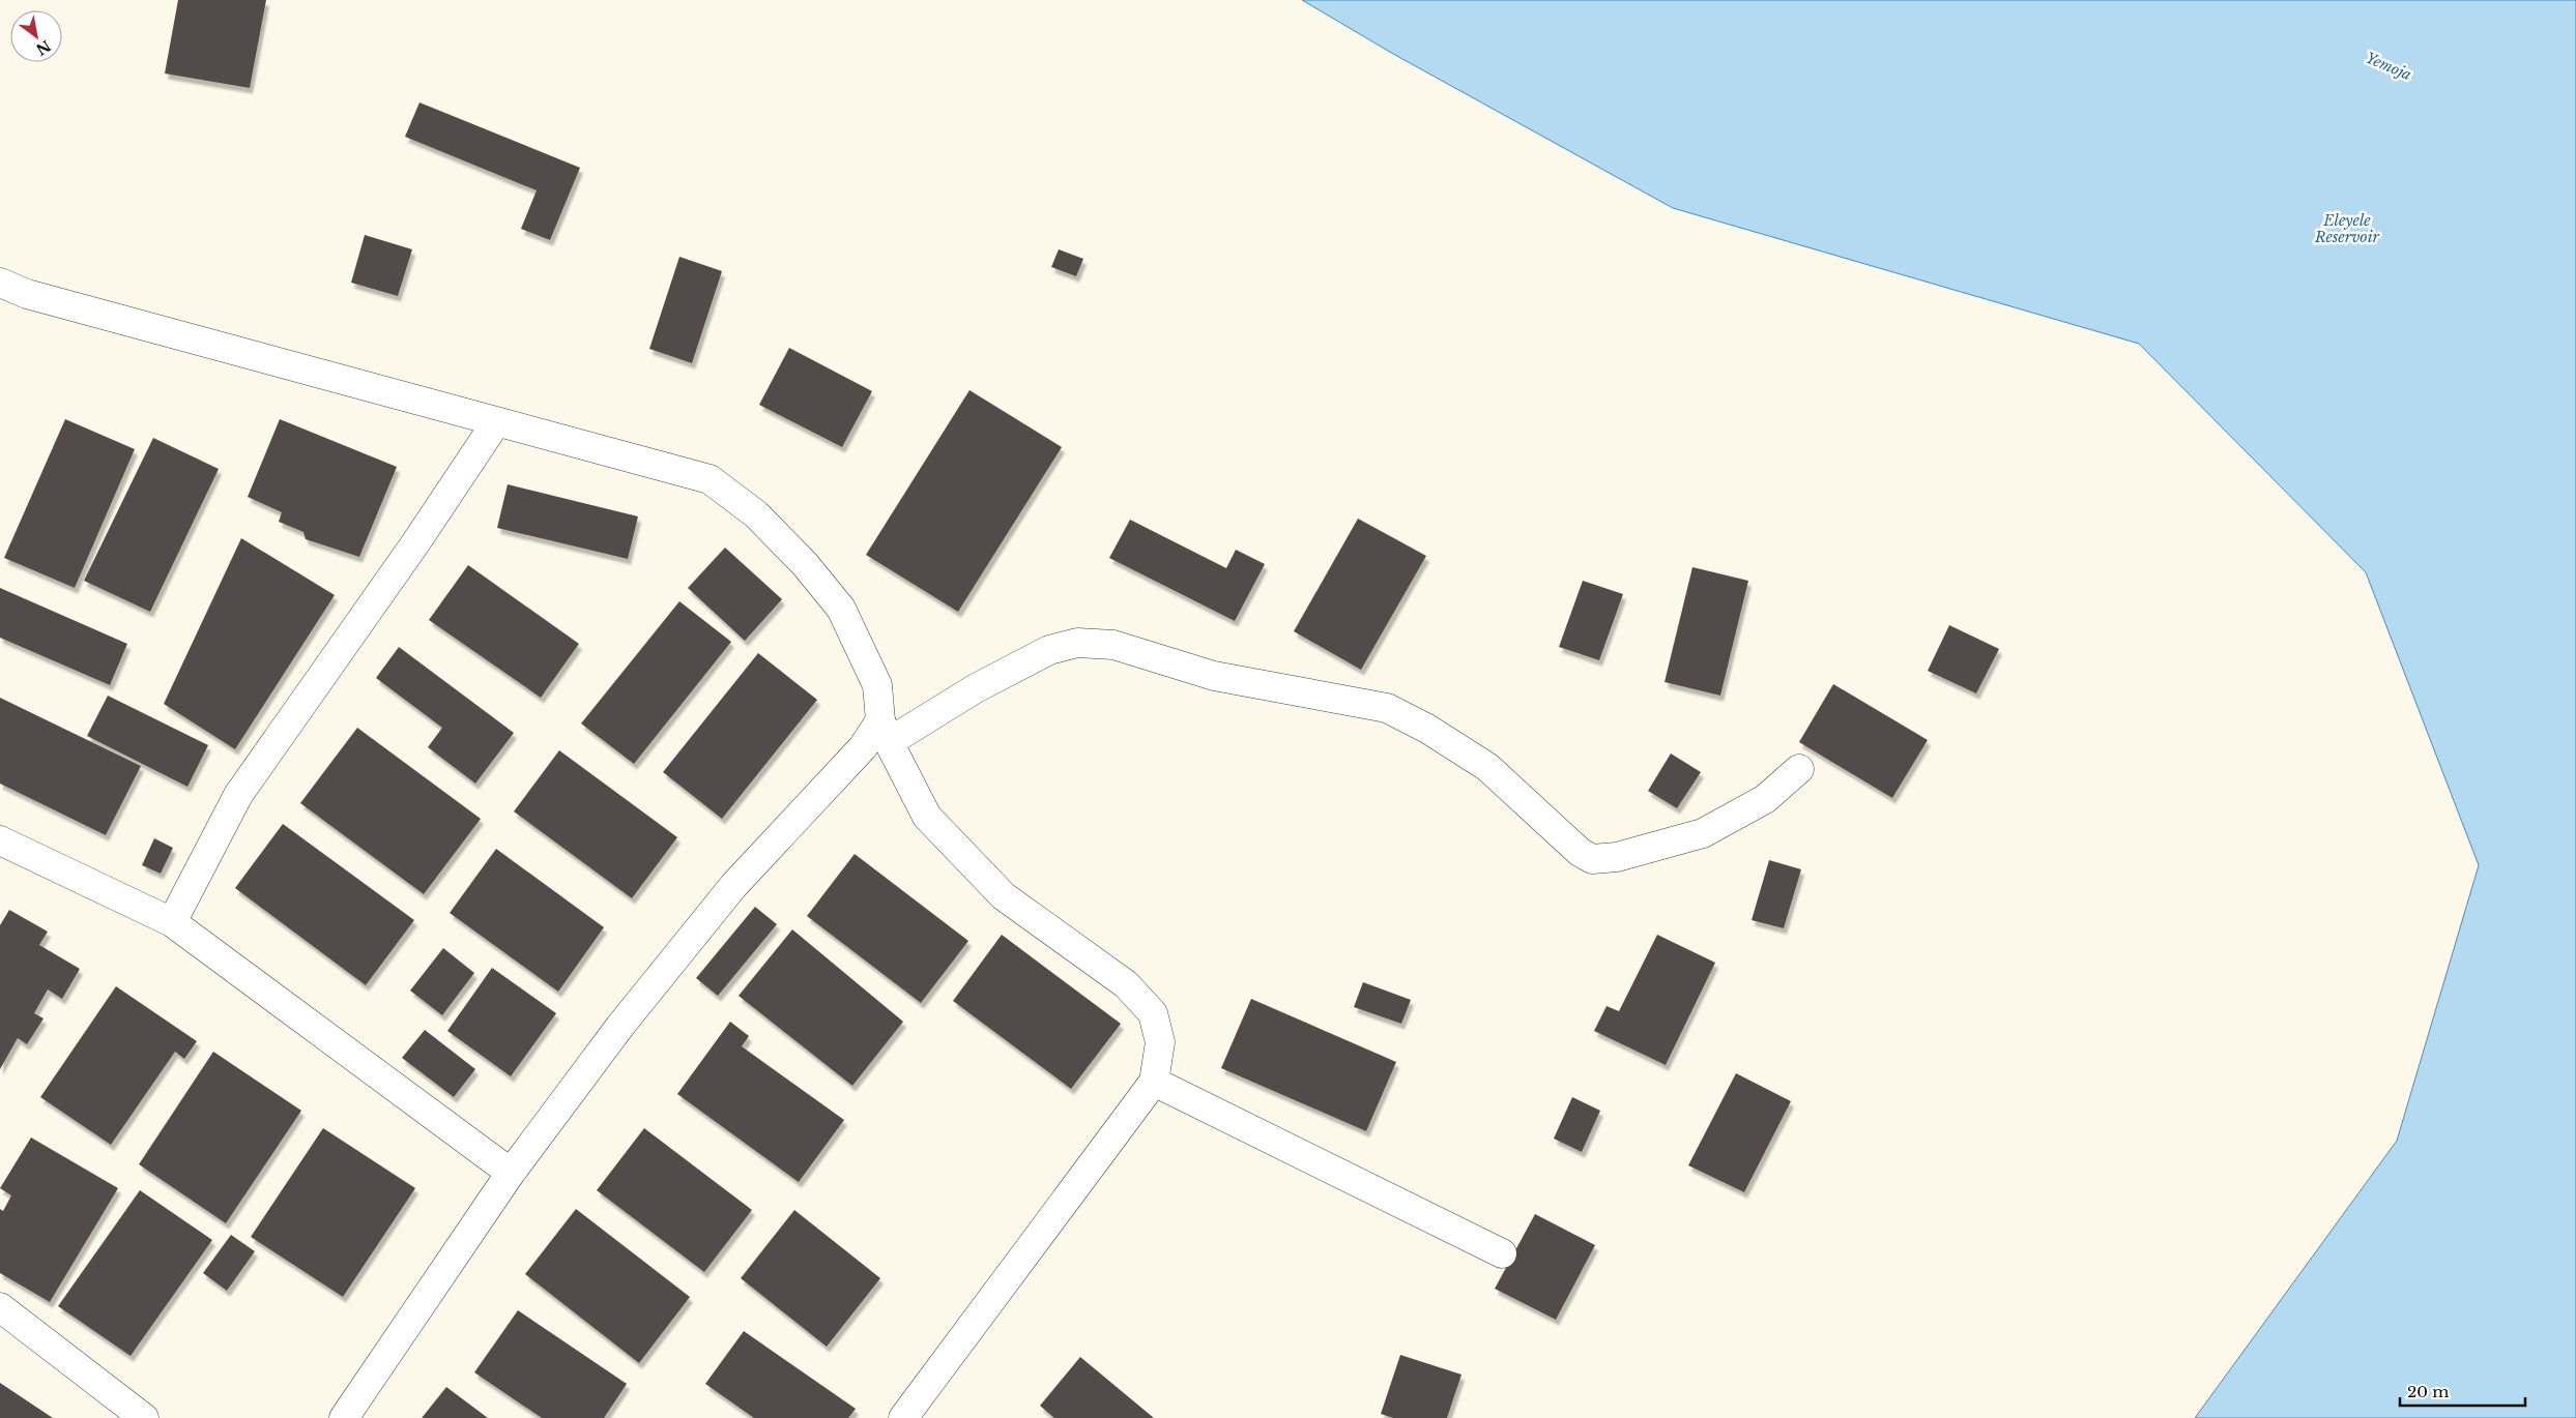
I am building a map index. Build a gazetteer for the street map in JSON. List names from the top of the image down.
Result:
{
  "water": ["Yemoja", "Eleyele Reservoir"],
  "scale_bar": "20 m",
  "north": "bottom right"
}
